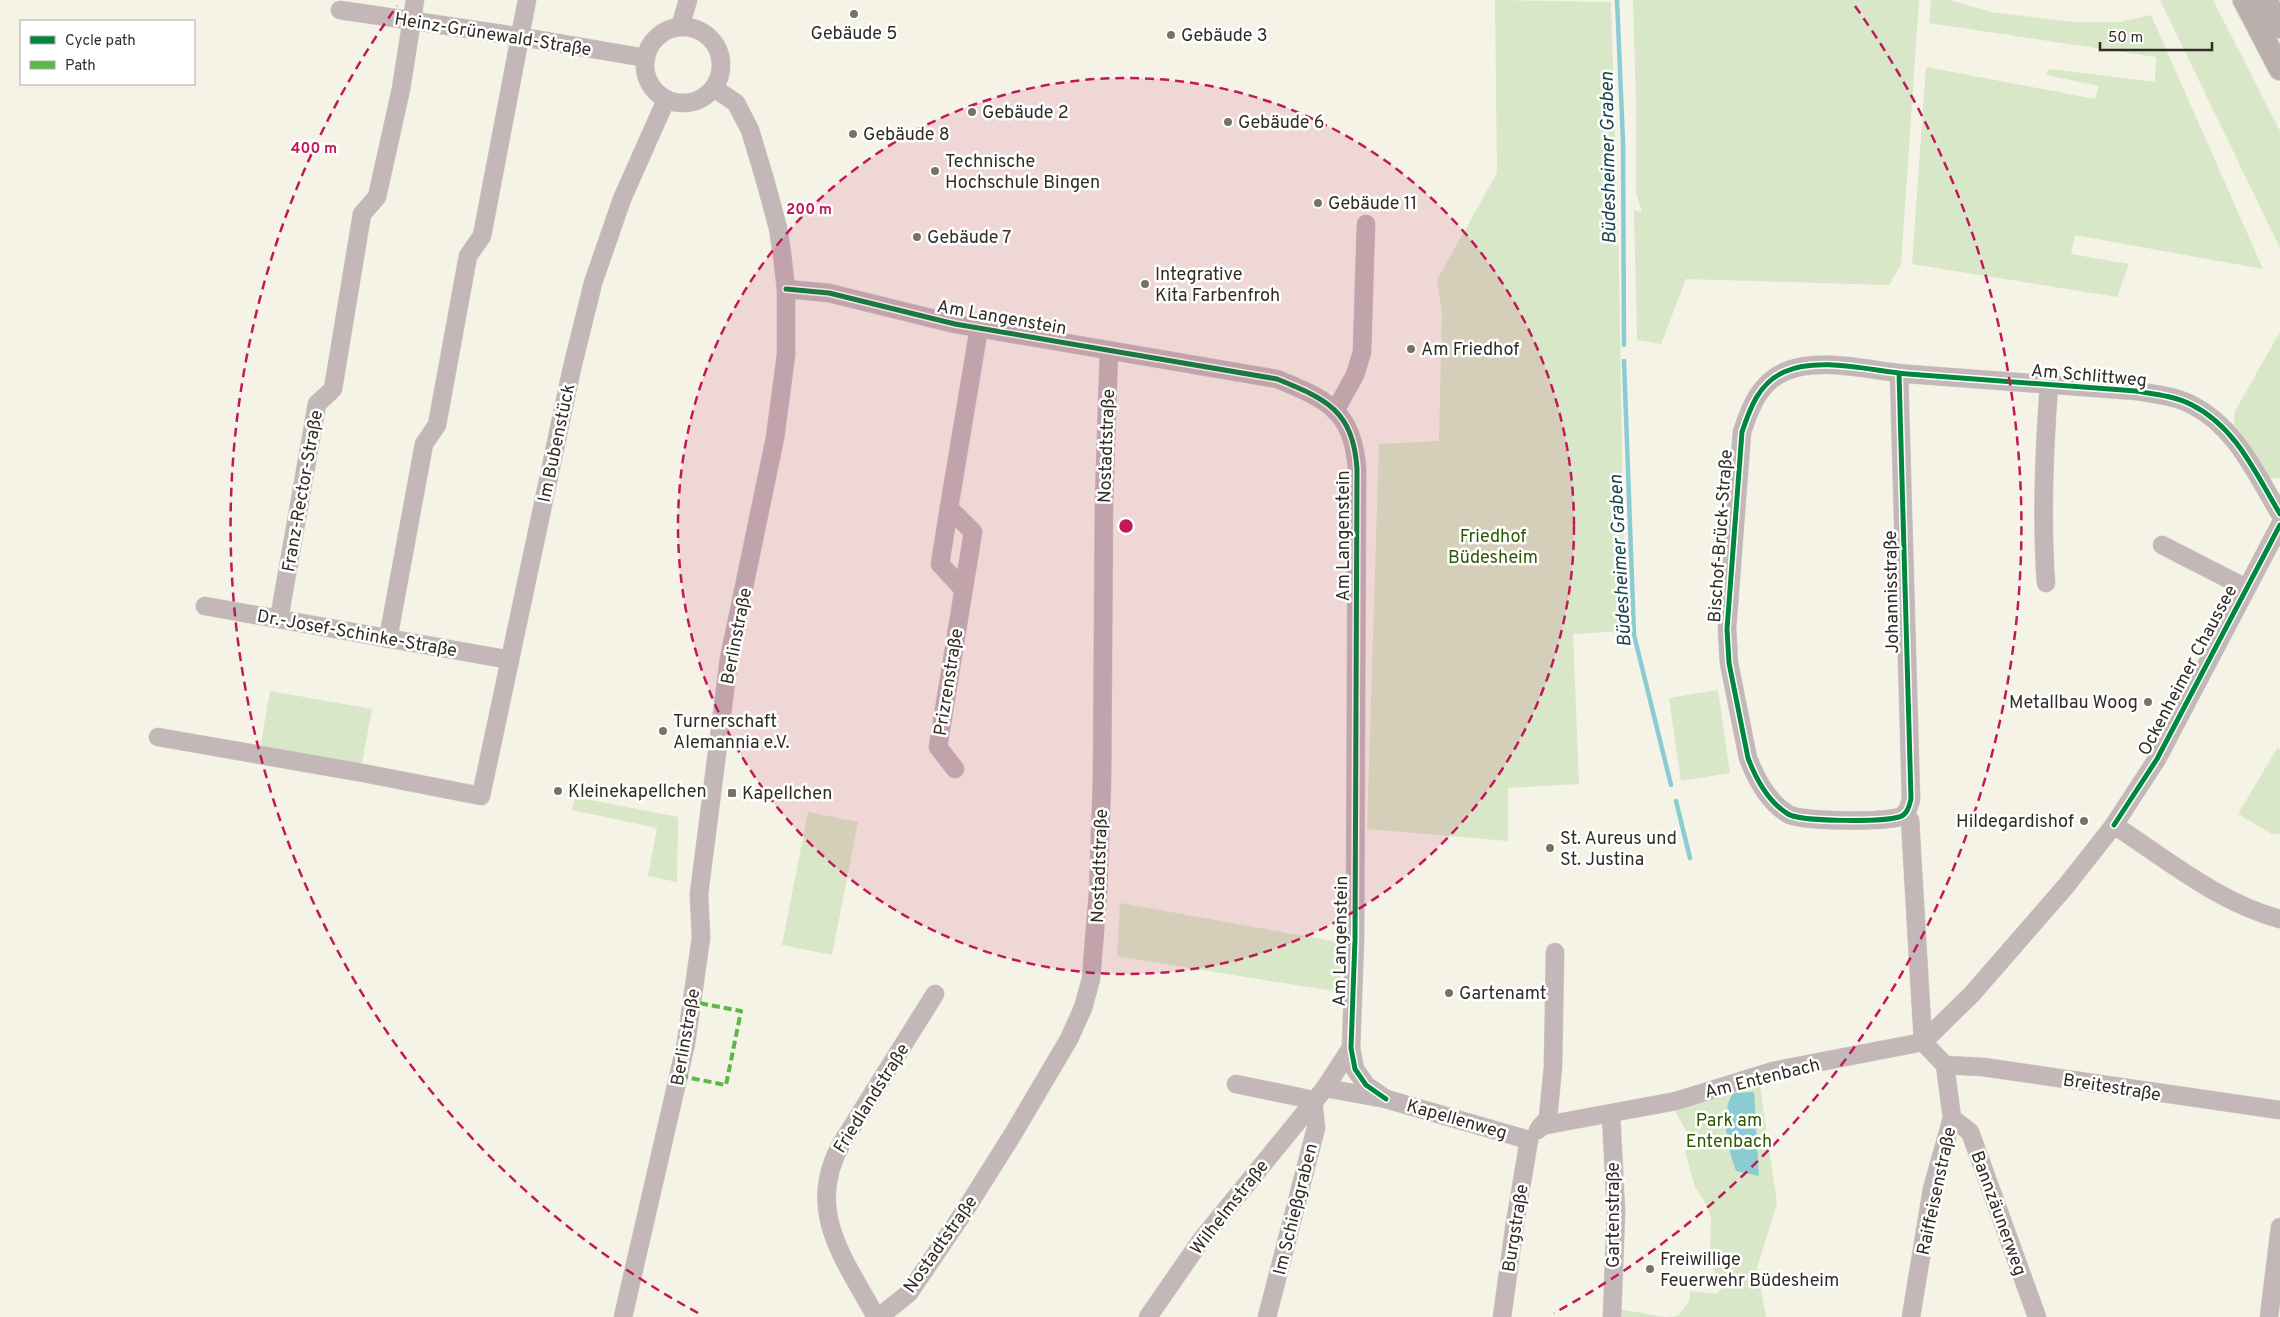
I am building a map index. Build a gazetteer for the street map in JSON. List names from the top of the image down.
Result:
{
  "streets": {
    "street": [
      "Heinz-Grünewald-Straße",
      "Am Langenstein",
      "Am Schlittweg",
      "Im Bubenstück",
      "Nostadtstraße",
      "Franz-Rector-Straße",
      "Bischof-Brück-Straße",
      "Johannisstraße",
      "Dr.-Josef-Schinke-Straße",
      "Berlinstraße",
      "Ockenheimer Chaussee",
      "Prizrenstraße",
      "Am Entenbach",
      "Breitestraße",
      "Friedlandstraße",
      "Kapellenweg",
      "Raiffeisenstraße",
      "Wilhelmstraße",
      "Im Schießgraben",
      "Bannzäunerweg",
      "Gartenstraße",
      "Burgstraße"
    ]
  },
  "crossings": [
    ["Heinz-Grünewald-Straße", "Im Bubenstück"],
    ["Heinz-Grünewald-Straße", "Franz-Rector-Straße"],
    ["Heinz-Grünewald-Straße", "Berlinstraße"],
    ["Am Langenstein", "Nostadtstraße"],
    ["Am Langenstein", "Berlinstraße"],
    ["Am Langenstein", "Kapellenweg"],
    ["Am Langenstein", "Wilhelmstraße"],
    ["Am Schlittweg", "Bischof-Brück-Straße"],
    ["Am Schlittweg", "Johannisstraße"],
    ["Im Bubenstück", "Dr.-Josef-Schinke-Straße"],
    ["Im Bubenstück", "Berlinstraße"],
    ["Nostadtstraße", "Friedlandstraße"],
    ["Franz-Rector-Straße", "Dr.-Josef-Schinke-Straße"],
    ["Bischof-Brück-Straße", "Johannisstraße"],
    ["Johannisstraße", "Ockenheimer Chaussee"],
    ["Johannisstraße", "Am Entenbach"],
    ["Ockenheimer Chaussee", "Am Entenbach"],
    ["Am Entenbach", "Gartenstraße"],
    ["Breitestraße", "Raiffeisenstraße"],
    ["Kapellenweg", "Wilhelmstraße"],
    ["Kapellenweg", "Im Schießgraben"],
    ["Kapellenweg", "Burgstraße"],
    ["Raiffeisenstraße", "Bannzäunerweg"],
    ["Wilhelmstraße", "Im Schießgraben"]
  ],
  "water": ["Büdesheimer Graben"],
  "parks": ["Friedhof Büdesheim", "Park am Entenbach"],
  "places": {
    "other": [
      "Gebäude 5",
      "Gebäude 3",
      "Gebäude 2",
      "Gebäude 6",
      "Gebäude 8",
      "Technische Hochschule Bingen",
      "Gebäude 11",
      "Gebäude 7",
      "Integrative Kita Farbenfroh",
      "Am Friedhof",
      "Metallbau Woog",
      "Turnerschaft Alemannia e.V.",
      "Kleinekapellchen",
      "Hildegardishof",
      "St. Aureus und St. Justina",
      "Gartenamt",
      "Freiwillige Feuerwehr Büdesheim"
    ],
    "transit": ["Kapellchen"]
  },
  "legend": ["Cycle path", "Path"],
  "scale_bar": "50 m",
  "rings": ["400 m", "200 m"]
}
